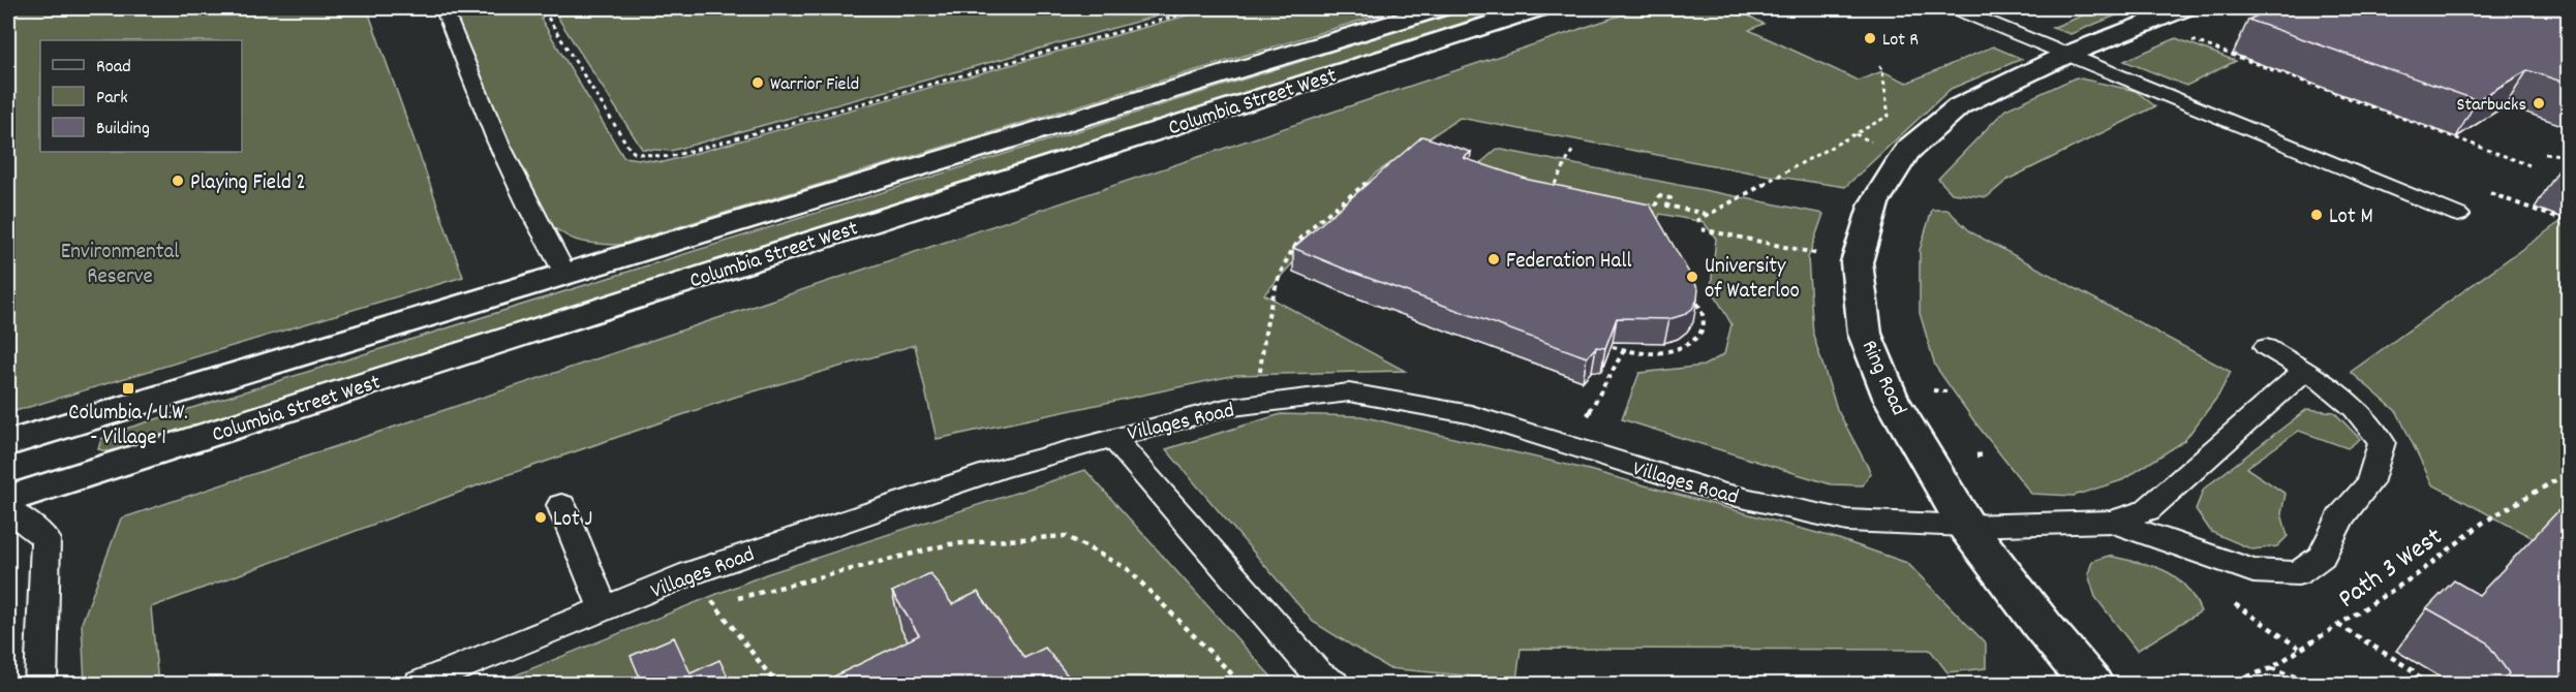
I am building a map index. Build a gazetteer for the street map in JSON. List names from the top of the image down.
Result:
{
  "streets": {
    "main road": ["Columbia Street West", "Ring Road"],
    "lane": ["Villages Road"],
    "path": ["Path 3 West"]
  },
  "crossings": [
    ["Ring Road", "Villages Road"]
  ],
  "parks": ["Environmental Reserve"],
  "places": {
    "other": [
      "Lot R",
      "Warrior Field",
      "Starbucks",
      "Playing Field 2",
      "Lot M",
      "Federation Hall",
      "University of Waterloo",
      "Lot J"
    ],
    "transit": ["Columbia / U.W. - Village 1"]
  },
  "legend": ["Road", "Park", "Building"]
}
